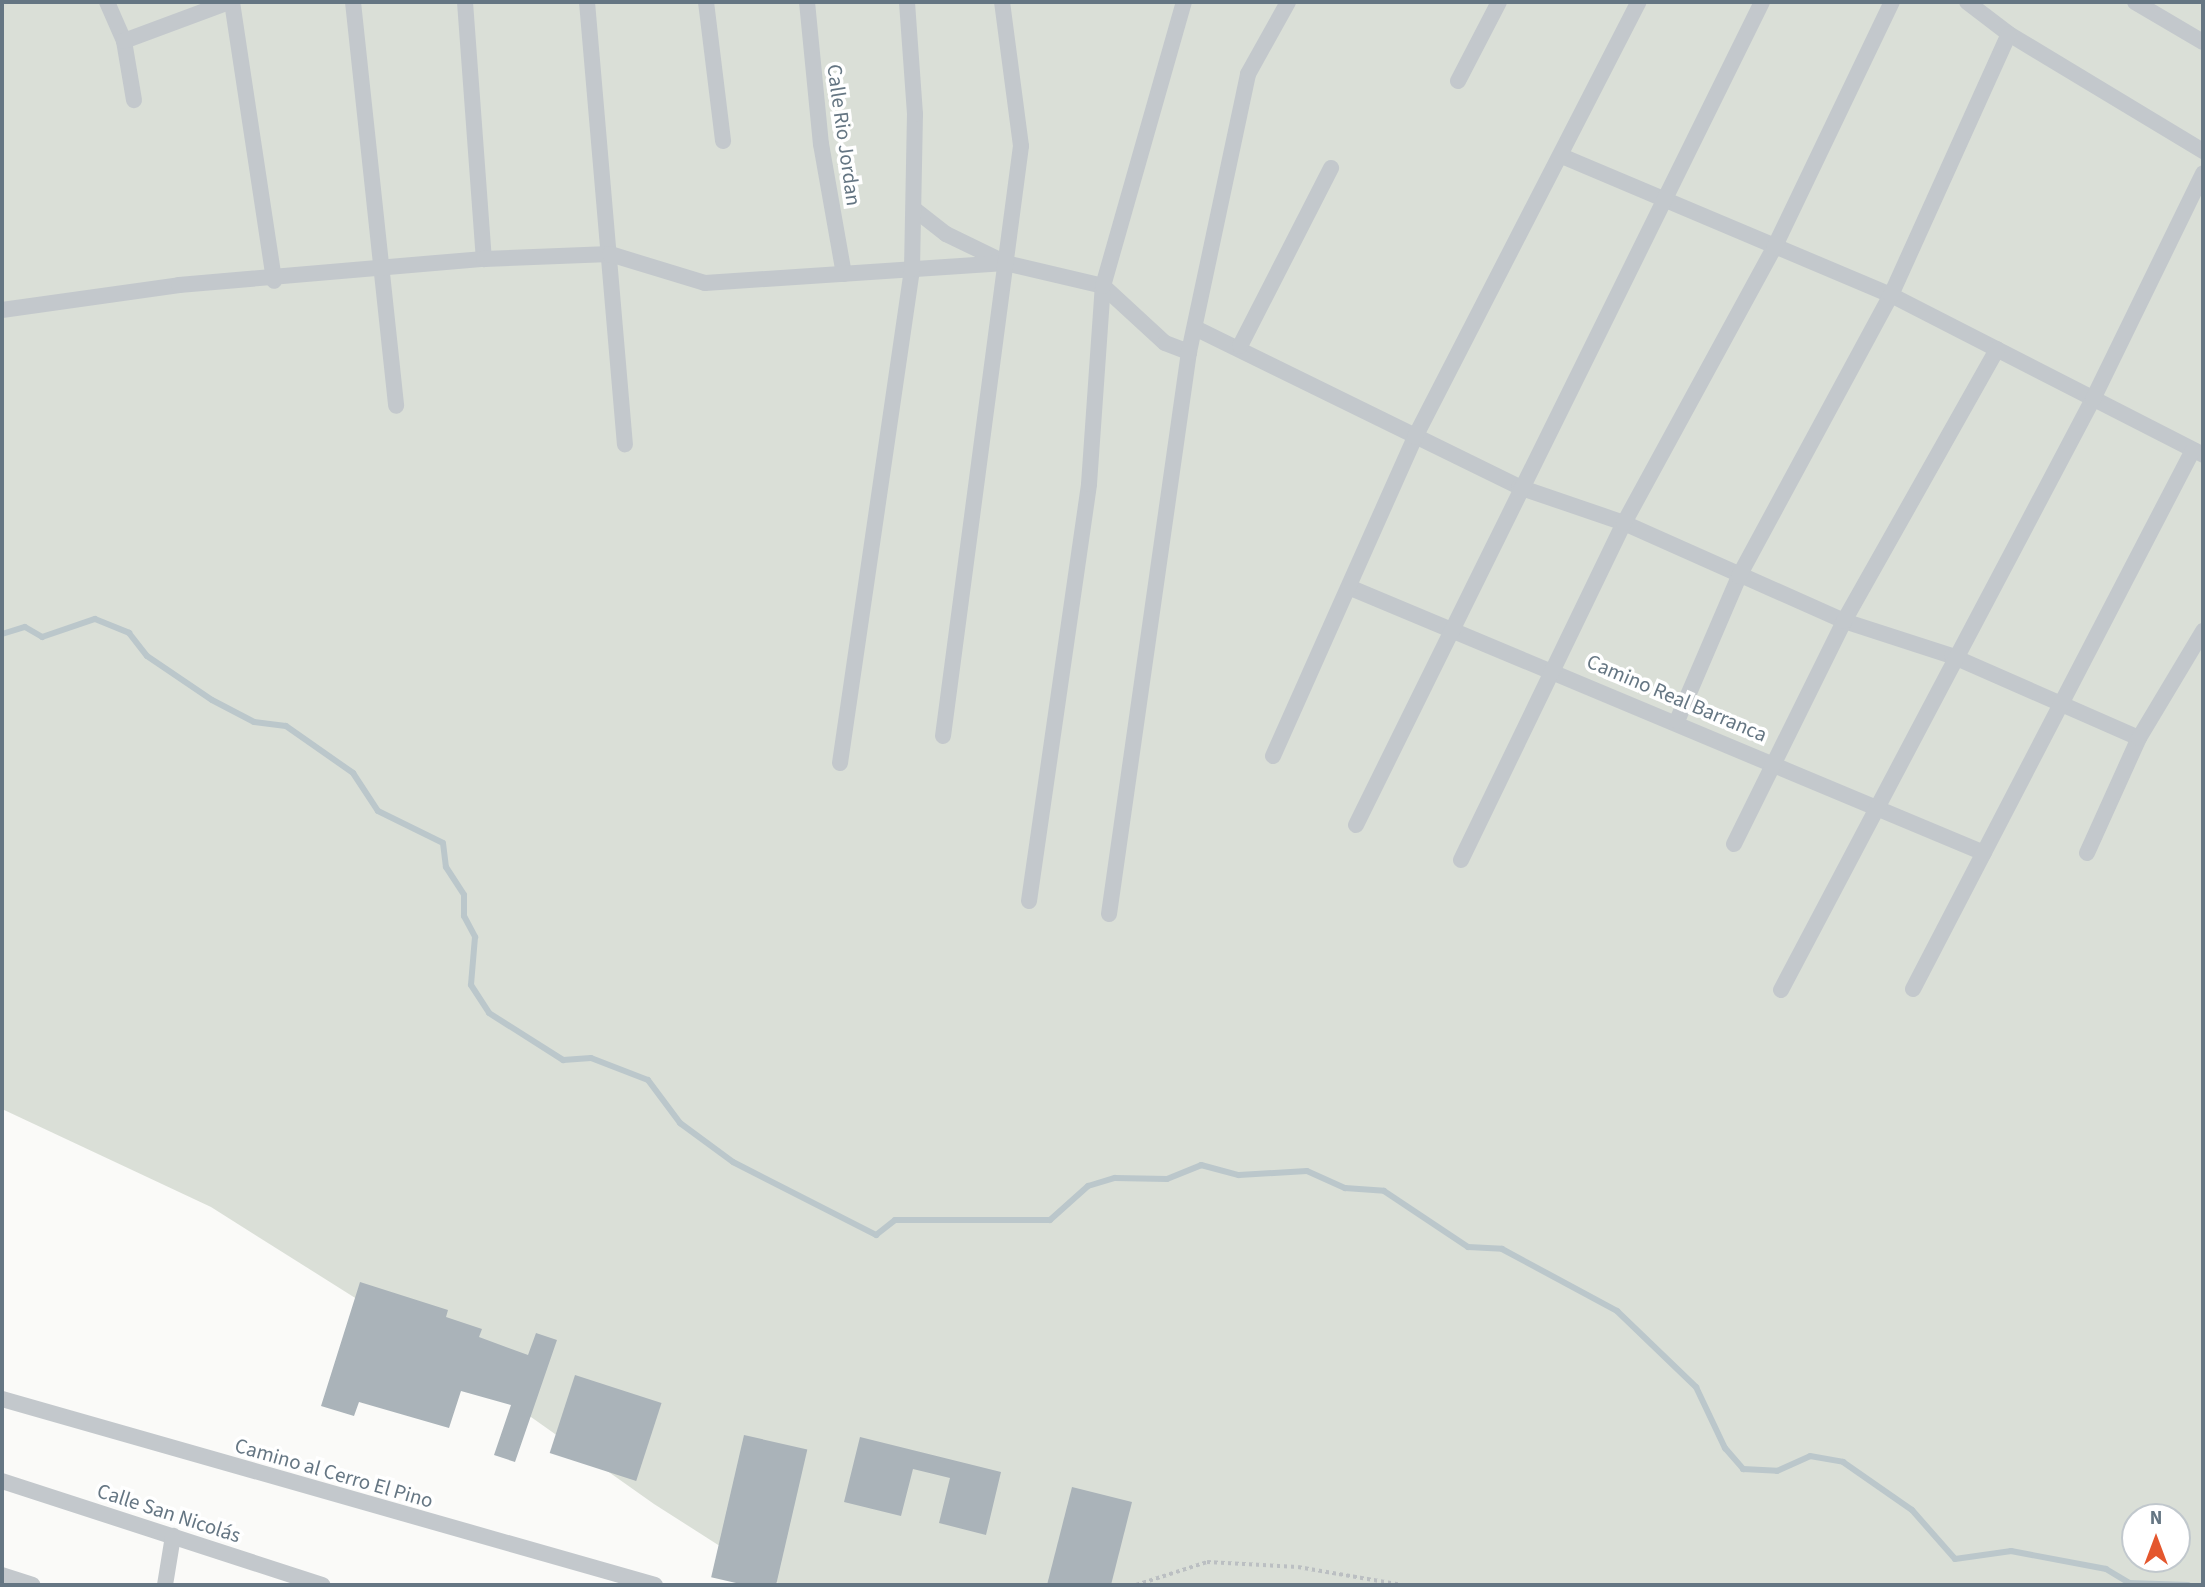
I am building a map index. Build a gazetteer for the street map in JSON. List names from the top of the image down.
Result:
{
  "streets": {
    "street": [
      "Calle Rio Jordan",
      "Camino Real Barranca",
      "Camino al Cerro El Pino",
      "Calle San Nicolás"
    ]
  },
  "north": "top"
}
